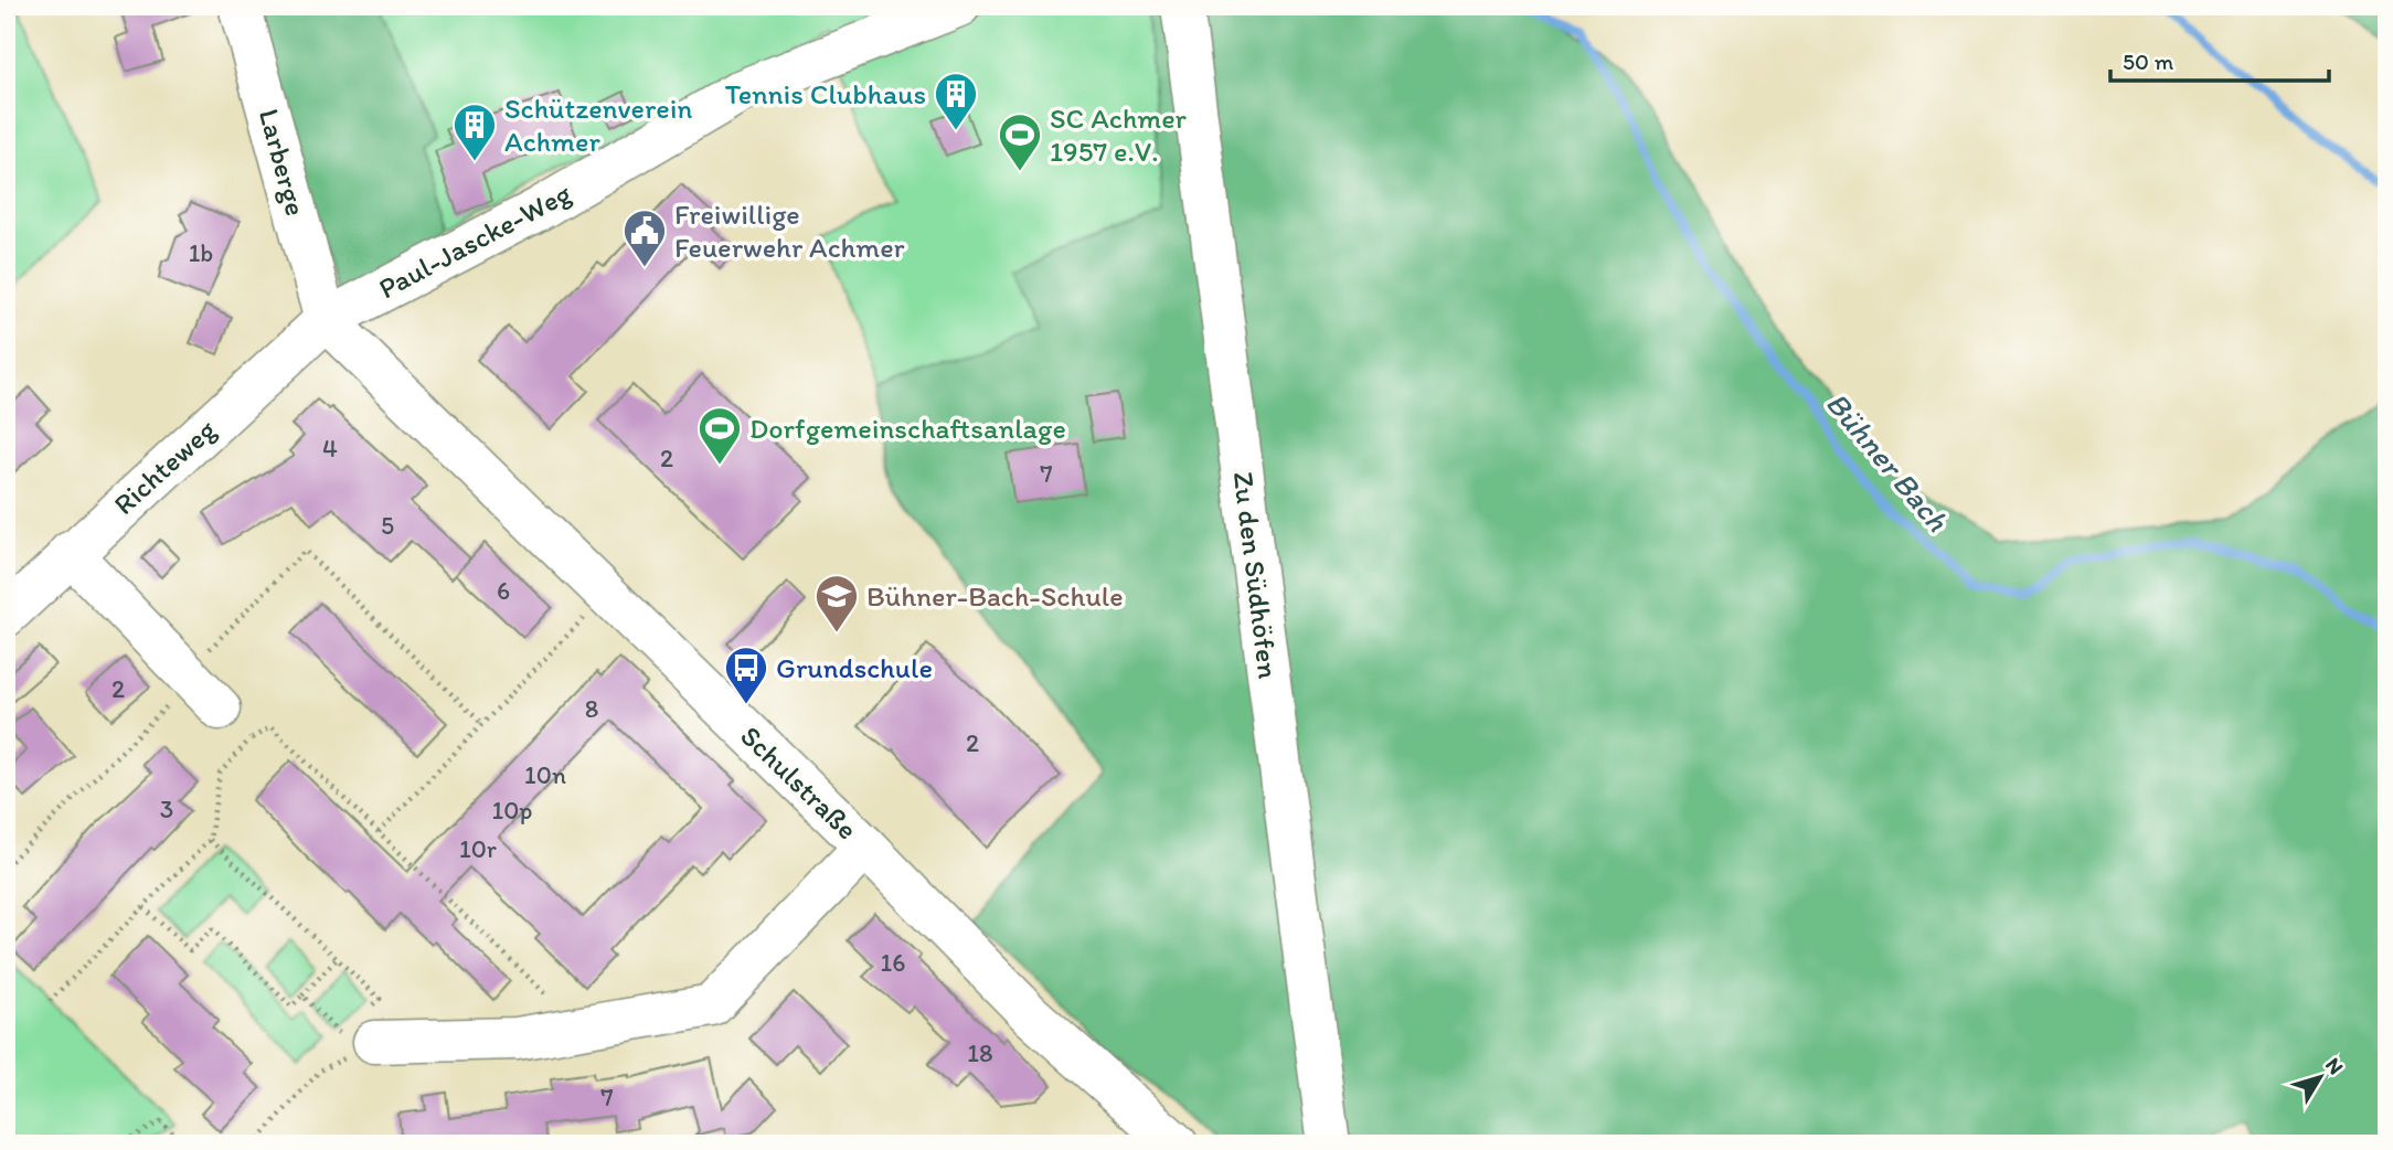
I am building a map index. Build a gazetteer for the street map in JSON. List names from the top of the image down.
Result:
{
  "streets": {
    "street": [
      "Larberge",
      "Paul-Jascke-Weg",
      "Richteweg",
      "Zu den Südhöfen",
      "Schulstraße"
    ]
  },
  "crossings": [
    ["Larberge", "Paul-Jascke-Weg"],
    ["Larberge", "Richteweg"],
    ["Larberge", "Schulstraße"],
    ["Paul-Jascke-Weg", "Richteweg"],
    ["Paul-Jascke-Weg", "Schulstraße"],
    ["Richteweg", "Schulstraße"]
  ],
  "water": ["Bühner Bach"],
  "places": {
    "building": ["Tennis Clubhaus", "Schützenverein Achmer"],
    "sports": ["SC Achmer 1957 e.V.", "Dorfgemeinschaftsanlage"],
    "public building": ["Freiwillige Feuerwehr Achmer"],
    "school or university": ["Bühner-Bach-Schule"],
    "bus stop": ["Grundschule"]
  },
  "house_numbers": [
    "1b",
    "4",
    "2",
    "7",
    "5",
    "6",
    "2",
    "8",
    "2",
    "10n",
    "3",
    "10p",
    "10r",
    "16",
    "18",
    "7"
  ],
  "scale_bar": "50 m",
  "north": "top right"
}
